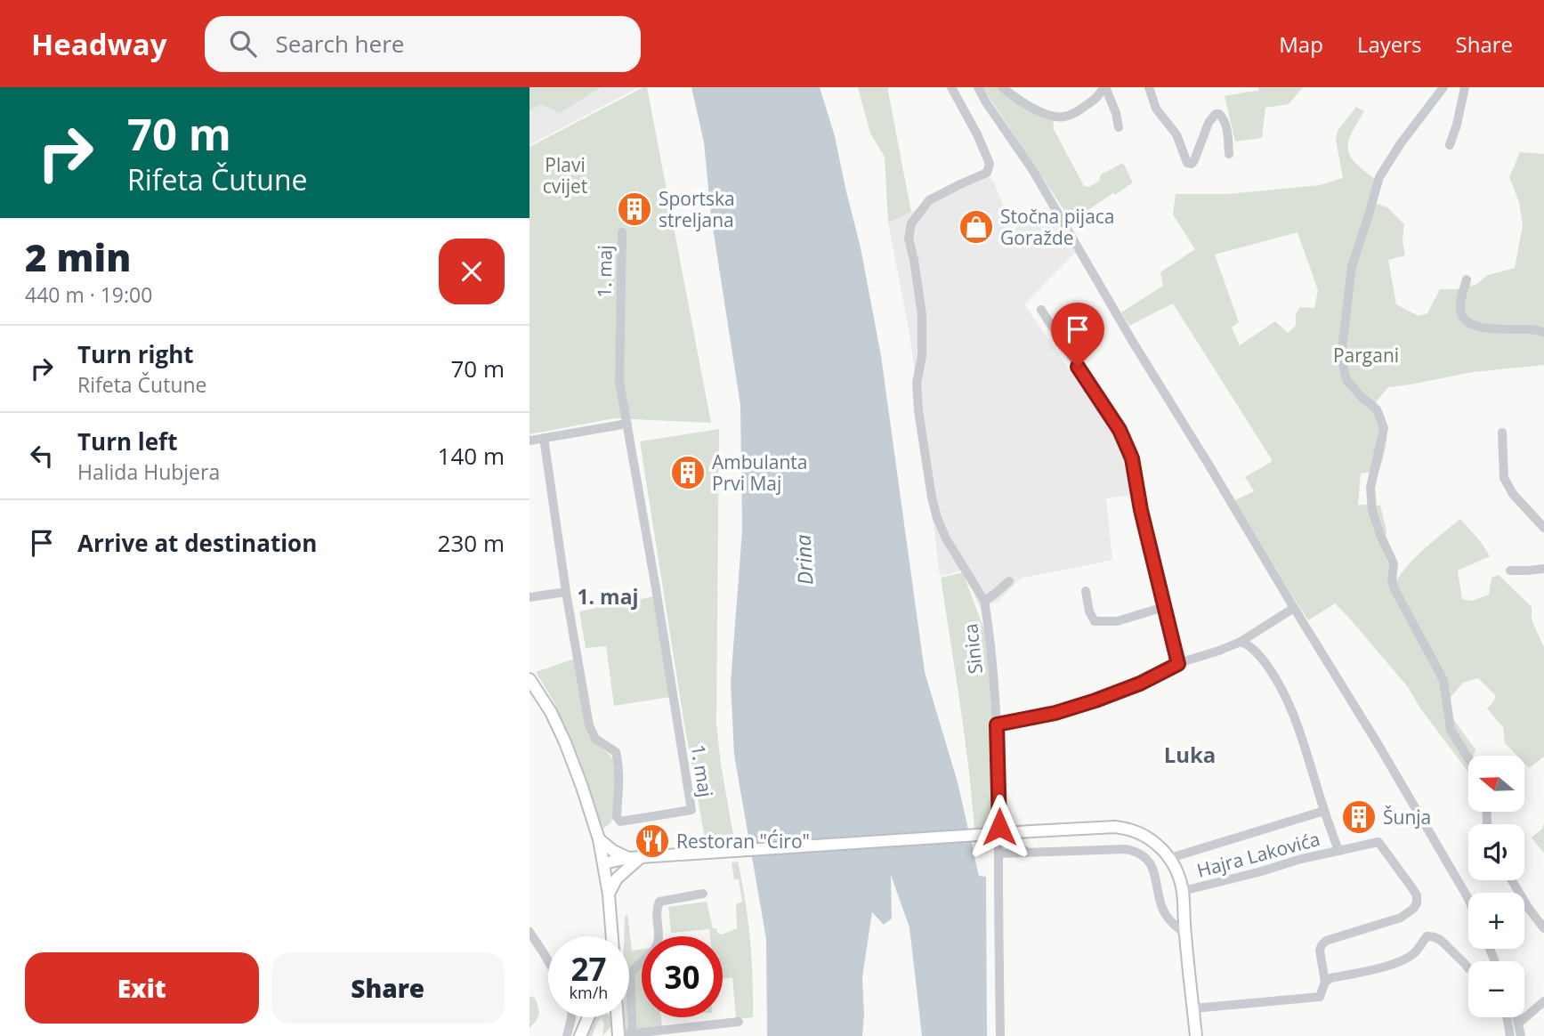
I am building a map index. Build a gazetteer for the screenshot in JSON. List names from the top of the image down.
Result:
{
  "streets": {
    "street": ["1. maj", "Sinica", "Hajra Lakovića"]
  },
  "districts": ["1. maj", "Luka"],
  "water": ["Drina"],
  "parks": ["Plavi cvijet", "Pargani"],
  "places": {
    "building": ["Sportska streljana", "Ambulanta Prvi Maj", "Šunja"],
    "shop": ["Stočna pijaca Goražde"],
    "restaurant": ["Restoran \"Ćiro\""]
  },
  "north": "left",
  "page": {
    "header": "Headway",
    "search": "Search here",
    "nav": ["Map", "Layers", "Share"],
    "turn": ["70 m", "Rifeta Čutune"],
    "heading": ["2 min", "440 m · 19:00"],
    "list": [
      {
        "name": "Turn right",
        "note": "Rifeta Čutune",
        "value": "70 m"
      },
      {
        "name": "Turn left",
        "note": "Halida Hubjera",
        "value": "140 m"
      },
      {
        "name": "Arrive at destination",
        "value": "230 m"
      }
    ],
    "map_buttons": ["+", "−"],
    "speed": "27 km/h",
    "limit": "30",
    "buttons": ["Exit", "Share"]
  }
}
